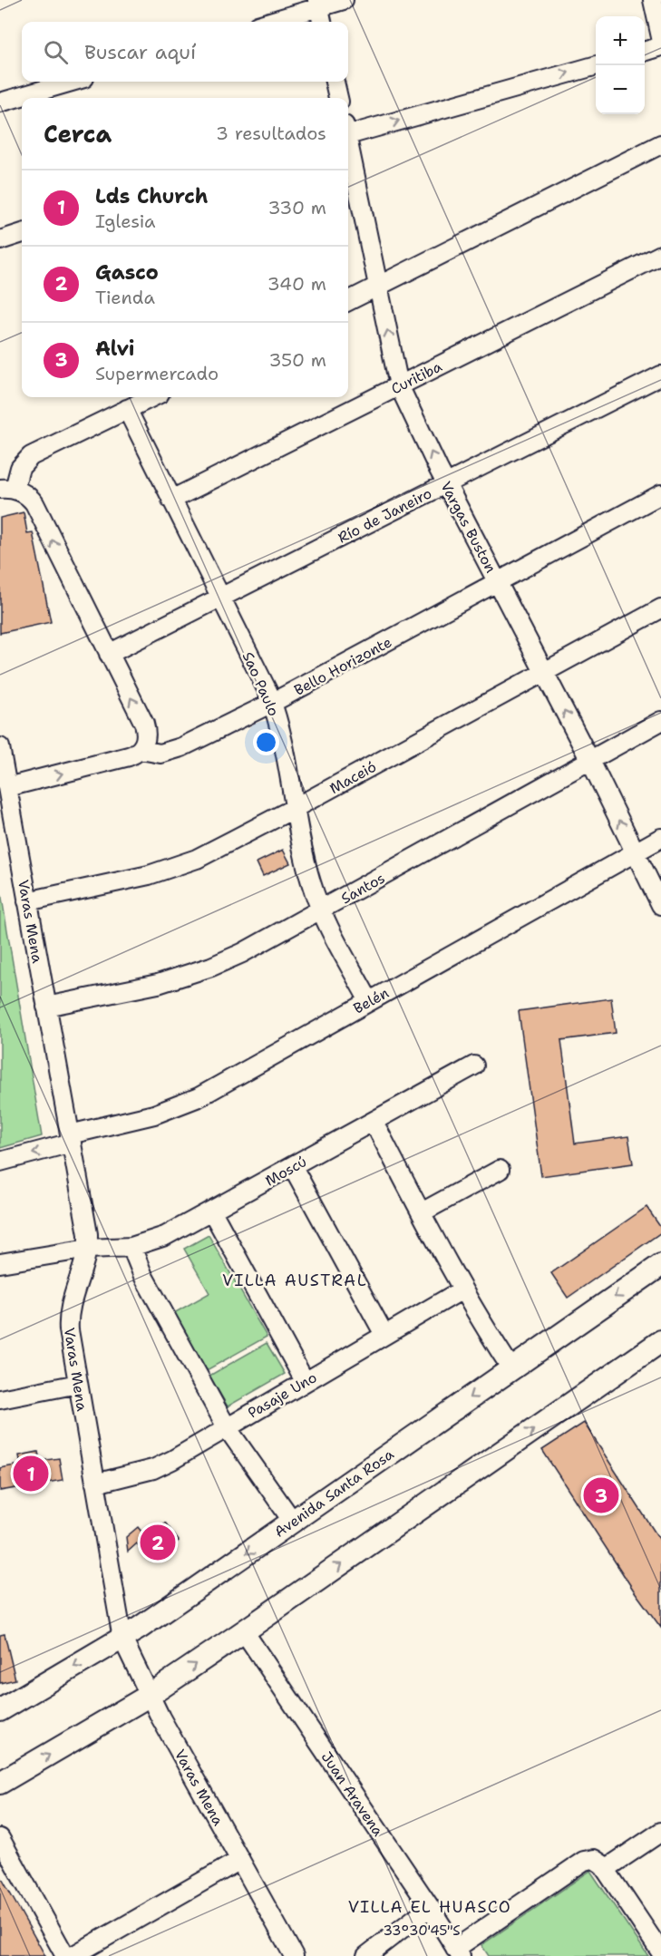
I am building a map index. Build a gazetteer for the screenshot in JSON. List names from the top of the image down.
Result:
{
  "streets": {
    "main road": ["Avenida Santa Rosa"],
    "street": [
      "Curitiba",
      "Río de Janeiro",
      "Vargas Buston",
      "Bello Horizonte",
      "Sao Paulo",
      "Maceió",
      "Santos",
      "Varas Mena",
      "Belén",
      "Moscú",
      "Pasaje Uno",
      "Juan Aravena"
    ]
  },
  "crossings": [
    ["Curitiba", "Vargas Buston"],
    ["Curitiba", "Sao Paulo"],
    ["Río de Janeiro", "Vargas Buston"],
    ["Río de Janeiro", "Sao Paulo"],
    ["Vargas Buston", "Bello Horizonte"],
    ["Vargas Buston", "Maceió"],
    ["Vargas Buston", "Santos"],
    ["Vargas Buston", "Belén"],
    ["Bello Horizonte", "Sao Paulo"],
    ["Bello Horizonte", "Varas Mena"],
    ["Sao Paulo", "Maceió"],
    ["Sao Paulo", "Santos"],
    ["Sao Paulo", "Belén"],
    ["Maceió", "Varas Mena"],
    ["Santos", "Varas Mena"],
    ["Varas Mena", "Belén"],
    ["Varas Mena", "Moscú"],
    ["Varas Mena", "Pasaje Uno"],
    ["Varas Mena", "Avenida Santa Rosa"]
  ],
  "one_way": ["Vargas Buston"],
  "districts": ["VILLA AUSTRAL", "VILLA EL HUASCO"],
  "page": {
    "map_buttons": ["+", "−"],
    "search": "Buscar aquí",
    "heading": ["Cerca", "3 resultados"],
    "list": [
      {
        "mark": "1",
        "name": "Lds Church",
        "note": "Iglesia",
        "value": "330 m"
      },
      {
        "mark": "2",
        "name": "Gasco",
        "note": "Tienda",
        "value": "340 m"
      },
      {
        "mark": "3",
        "name": "Alvi",
        "note": "Supermercado",
        "value": "350 m"
      }
    ],
    "pins": ["1", "3", "2"]
  },
  "coordinates": ["33°30'45\"S"]
}
